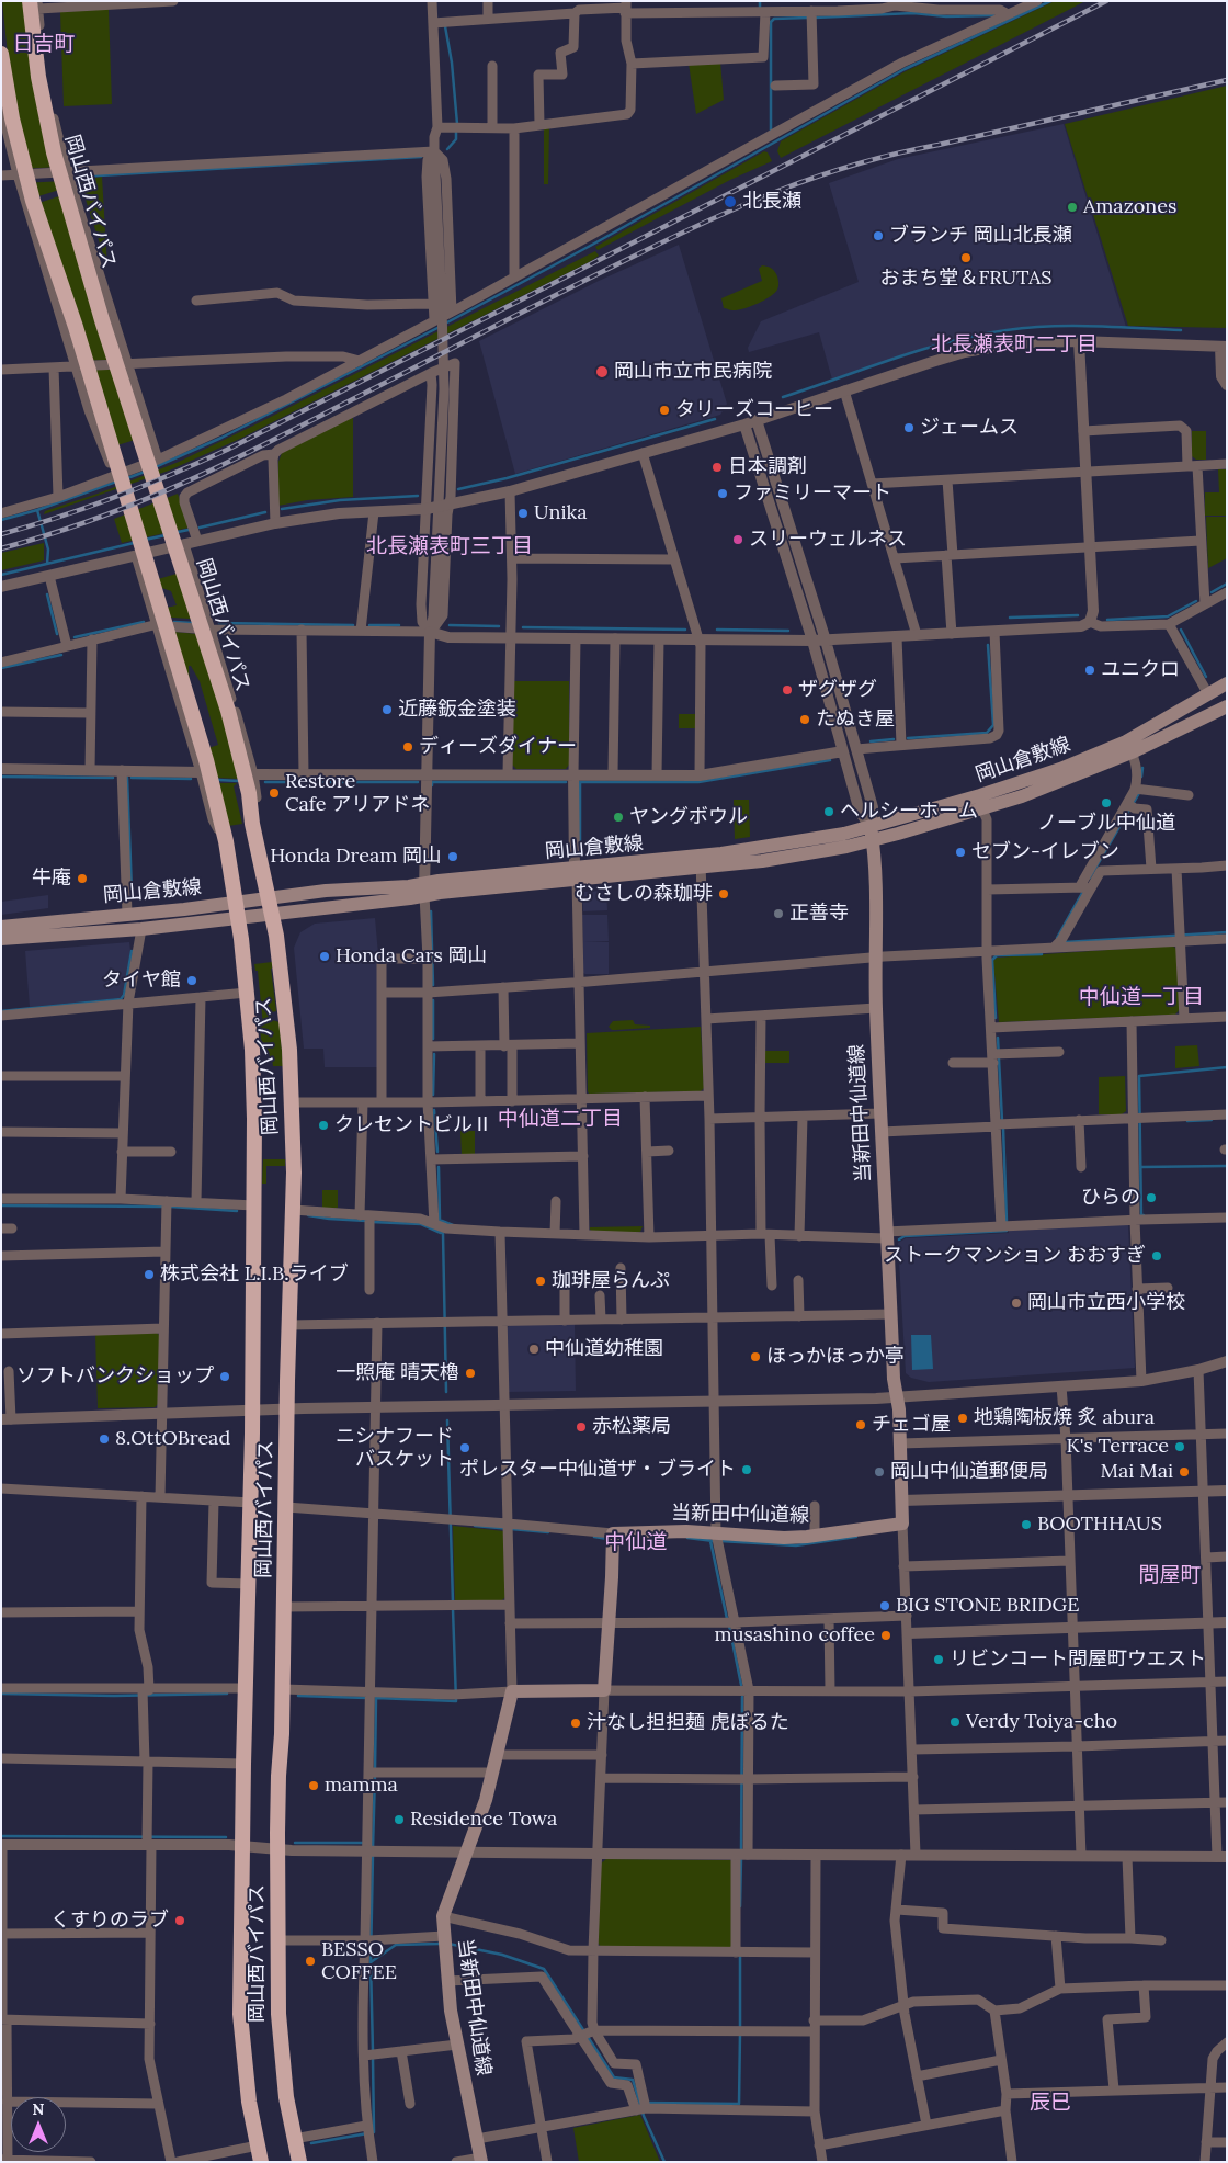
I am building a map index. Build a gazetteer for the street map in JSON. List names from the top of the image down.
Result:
{
  "streets": {
    "highway": ["岡山西バイパス"],
    "main road": ["岡山倉敷線", "当新田中仙道線"]
  },
  "crossings": [
    ["岡山西バイパス", "岡山倉敷線"],
    ["岡山倉敷線", "当新田中仙道線"]
  ],
  "districts": [
    "日吉町",
    "北長瀬表町二丁目",
    "北長瀬表町三丁目",
    "中仙道一丁目",
    "中仙道二丁目",
    "中仙道",
    "問屋町",
    "辰巳"
  ],
  "places": [
    "北長瀬",
    "Amazones",
    "ブランチ 岡山北長瀬",
    "おまち堂＆FRUTAS",
    "岡山市立市民病院",
    "タリーズコーヒー",
    "ジェームス",
    "日本調剤",
    "ファミリーマート",
    "Unika",
    "スリーウェルネス",
    "ユニクロ",
    "ザグザグ",
    "近藤鈑金塗装",
    "たぬき屋",
    "ディーズダイナー",
    "Restore Cafe アリアドネ",
    "ノーブル中仙道",
    "ヘルシーホーム",
    "ヤングボウル",
    "セブン-イレブン",
    "Honda Dream 岡山",
    "牛庵",
    "むさしの森珈琲",
    "正善寺",
    "Honda Cars 岡山",
    "タイヤ館",
    "クレセントビルⅡ",
    "ひらの",
    "ストークマンション おおすぎ",
    "株式会社 L.I.B.ライブ",
    "珈琲屋らんぷ",
    "岡山市立西小学校",
    "中仙道幼稚園",
    "ほっかほっか亭",
    "一照庵 晴天櫓",
    "ソフトバンクショップ",
    "地鶏陶板焼 炙 abura",
    "チェゴ屋",
    "赤松薬局",
    "8.OttOBread",
    "K's Terrace",
    "ニシナフード バスケット",
    "ポレスター中仙道ザ・ブライト",
    "岡山中仙道郵便局",
    "Mai Mai",
    "BOOTHHAUS",
    "BIG STONE BRIDGE",
    "musashino coffee",
    "リビンコート問屋町ウエスト",
    "Verdy Toiya-cho",
    "汁なし担担麺 虎ぼるた",
    "mamma",
    "Residence Towa",
    "くすりのラブ",
    "BESSO COFFEE"
  ],
  "north": "top"
}
